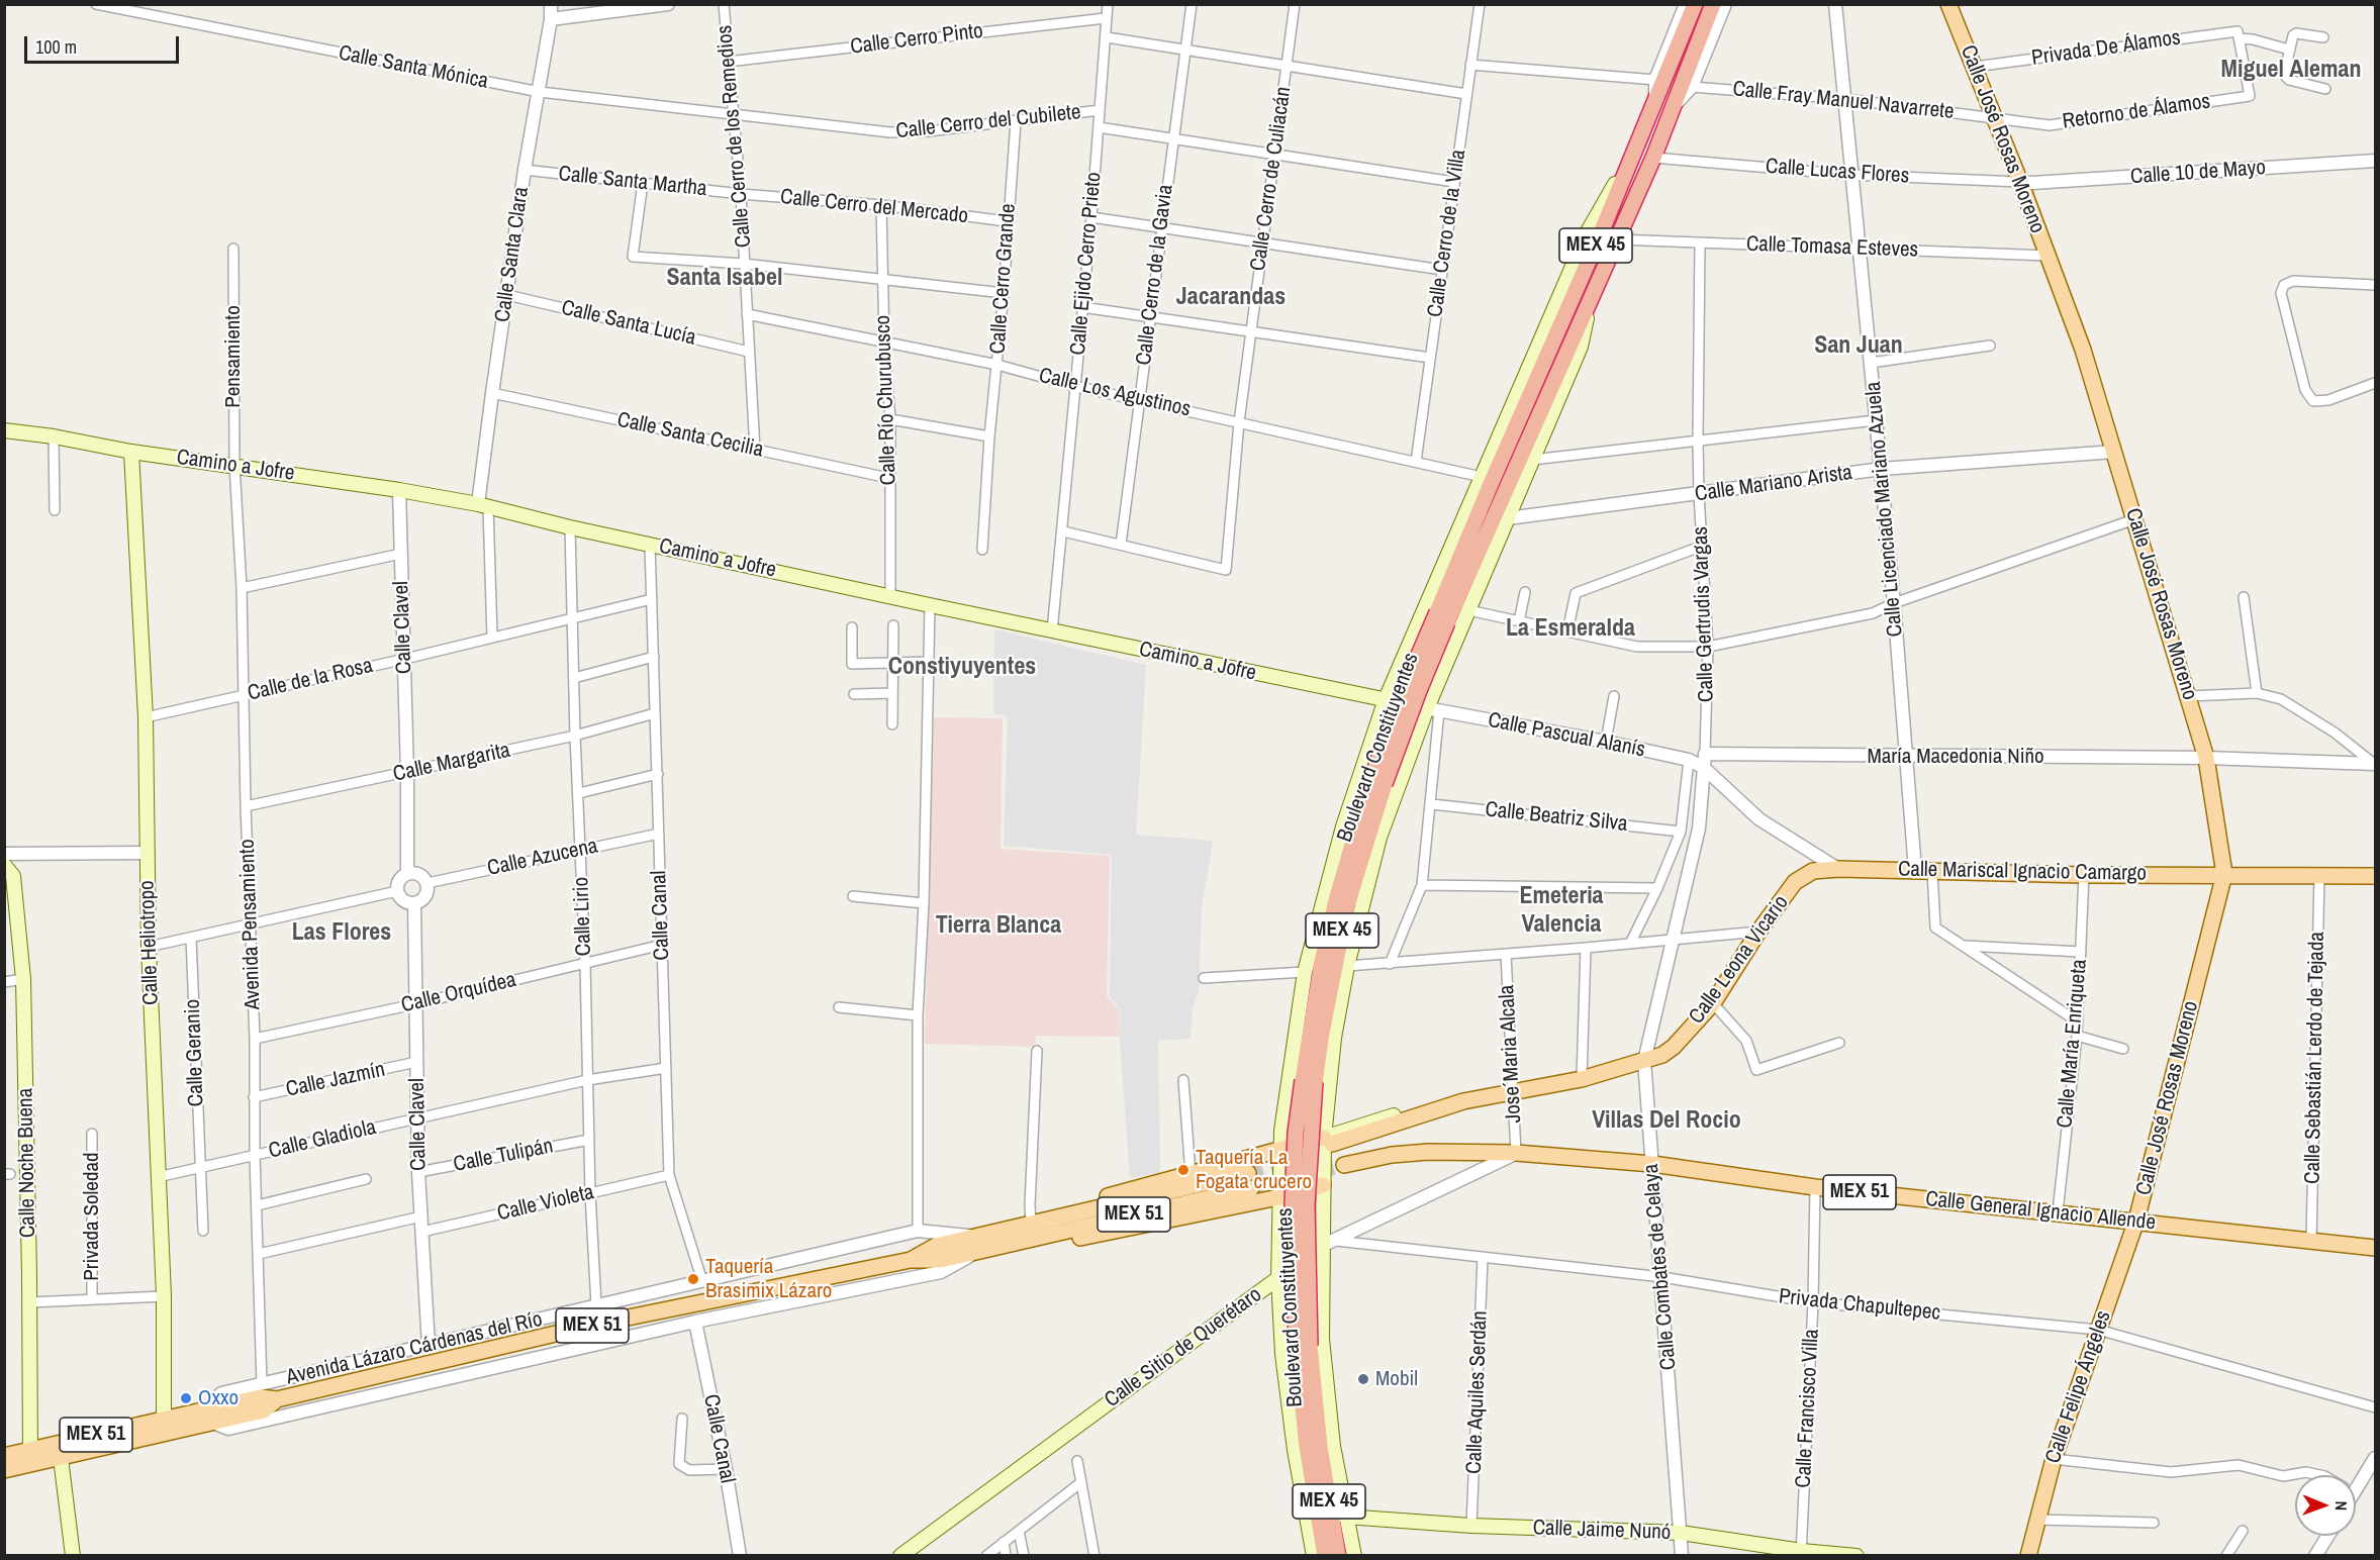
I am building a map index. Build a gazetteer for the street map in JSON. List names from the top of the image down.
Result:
{
  "streets": {
    "highway": ["MEX 45", "Boulevard Constituyentes"],
    "main road": [
      "Calle José Rosas Moreno",
      "Camino a Jofre",
      "Calle Mariscal Ignacio Camargo",
      "Calle Heliotropo",
      "Calle Leona Vicario",
      "Calle Noche Buena",
      "MEX 51",
      "Calle General Ignacio Allende",
      "Calle Sitio de Querétaro",
      "Avenida Lázaro Cárdenas del Río",
      "Calle Felipe Ángeles",
      "Calle Jaime Nunó"
    ],
    "street": [
      "Calle Cerro Pinto",
      "Privada De Álamos",
      "Calle Santa Mónica",
      "Calle Fray Manuel Navarrete",
      "Retorno de Álamos",
      "Calle Cerro del Cubilete",
      "Calle Cerro de los Remedios",
      "Calle Lucas Flores",
      "Calle 10 de Mayo",
      "Calle Cerro de Culiacán",
      "Calle Santa Martha",
      "Calle Cerro del Mercado",
      "Calle Cerro de la Villa",
      "Calle Tomasa Esteves",
      "Calle Santa Clara",
      "Calle Ejido Cerro Prieto",
      "Calle Cerro de la Gavia",
      "Calle Cerro Grande",
      "Calle Santa Lucía",
      "Pensamiento",
      "Calle Los Agustinos",
      "Calle Río Churubusco",
      "Calle Santa Cecilia",
      "Calle Mariano Arista",
      "Calle Licenciado Mariano Azuela",
      "Calle Gertrudis Vargas",
      "Calle Clavel",
      "Calle de la Rosa",
      "Calle Pascual Alanís",
      "María Macedonia Niño",
      "Calle Margarita",
      "Calle Beatriz Silva",
      "Calle Azucena",
      "Calle Canal",
      "Calle Lirio",
      "Avenida Pensamiento",
      "Calle Orquídea",
      "Calle María Enriqueta",
      "Calle Geranio",
      "Jose´ Maria Alcala",
      "Calle Sebastián Lerdo de Tejada",
      "Calle Jazmín",
      "Calle Gladiola",
      "Calle Tulipán",
      "Calle Violeta",
      "Privada Soledad",
      "Calle Combates de Celaya",
      "Privada Chapultepec",
      "Calle Aquiles Serdán",
      "Calle Francisco Villa"
    ]
  },
  "crossings": [
    ["Calle Cerro Pinto", "Calle Cerro de los Remedios"],
    ["Calle Cerro Pinto", "Calle Ejido Cerro Prieto"],
    ["Privada De Álamos", "Retorno de Álamos"],
    ["Privada De Álamos", "Calle José Rosas Moreno"],
    ["Calle Santa Mónica", "Calle Cerro del Cubilete"],
    ["Calle Santa Mónica", "Calle Cerro de los Remedios"],
    ["Calle Santa Mónica", "Calle Santa Clara"],
    ["Calle Fray Manuel Navarrete", "Retorno de Álamos"],
    ["Calle Fray Manuel Navarrete", "Calle José Rosas Moreno"],
    ["Calle Fray Manuel Navarrete", "Calle Licenciado Mariano Azuela"],
    ["Retorno de Álamos", "Calle José Rosas Moreno"],
    ["Calle Cerro del Cubilete", "Calle Cerro de los Remedios"],
    ["Calle Cerro del Cubilete", "Calle Cerro de Culiacán"],
    ["Calle Cerro del Cubilete", "Calle Cerro de la Villa"],
    ["Calle Cerro del Cubilete", "Calle Ejido Cerro Prieto"],
    ["Calle Cerro del Cubilete", "Calle Cerro de la Gavia"],
    ["Calle Cerro del Cubilete", "Calle Cerro Grande"],
    ["Calle Cerro de los Remedios", "Calle Santa Martha"],
    ["Calle Cerro de los Remedios", "Calle Cerro del Mercado"],
    ["Calle Cerro de los Remedios", "Calle Santa Lucía"],
    ["Calle Cerro de los Remedios", "Calle Los Agustinos"],
    ["Calle Cerro de los Remedios", "Calle Santa Cecilia"],
    ["Calle José Rosas Moreno", "Calle Lucas Flores"],
    ["Calle José Rosas Moreno", "Calle 10 de Mayo"],
    ["Calle José Rosas Moreno", "Calle Tomasa Esteves"],
    ["Calle José Rosas Moreno", "Calle Mariano Arista"],
    ["Calle José Rosas Moreno", "María Macedonia Niño"],
    ["Calle José Rosas Moreno", "Calle Mariscal Ignacio Camargo"],
    ["Calle José Rosas Moreno", "Calle General Ignacio Allende"],
    ["Calle José Rosas Moreno", "Calle Felipe Ángeles"],
    ["Calle Lucas Flores", "Calle 10 de Mayo"],
    ["Calle Lucas Flores", "Calle Licenciado Mariano Azuela"],
    ["Calle Lucas Flores", "Boulevard Constituyentes"],
    ["Calle Cerro de Culiacán", "Calle Cerro de la Gavia"],
    ["Calle Cerro de Culiacán", "Calle Los Agustinos"],
    ["Calle Santa Martha", "Calle Cerro del Mercado"],
    ["Calle Santa Martha", "Calle Santa Clara"],
    ["Calle Cerro del Mercado", "Calle Cerro Grande"],
    ["Calle Cerro del Mercado", "Calle Río Churubusco"],
    ["Calle Cerro de la Villa", "Calle Los Agustinos"],
    ["Calle Tomasa Esteves", "Calle Licenciado Mariano Azuela"],
    ["Calle Tomasa Esteves", "Calle Gertrudis Vargas"],
    ["Calle Tomasa Esteves", "Boulevard Constituyentes"],
    ["Calle Santa Clara", "Calle Santa Lucía"],
    ["Calle Santa Clara", "Calle Santa Cecilia"],
    ["Calle Santa Clara", "Camino a Jofre"],
    ["Calle Ejido Cerro Prieto", "Calle Los Agustinos"],
    ["Calle Ejido Cerro Prieto", "Camino a Jofre"],
    ["Calle Cerro de la Gavia", "Calle Los Agustinos"],
    ["Calle Cerro Grande", "Calle Los Agustinos"],
    ["Pensamiento", "Camino a Jofre"],
    ["Pensamiento", "Avenida Pensamiento"],
    ["Calle Los Agustinos", "Calle Río Churubusco"],
    ["Calle Los Agustinos", "Boulevard Constituyentes"],
    ["Calle Río Churubusco", "Calle Santa Cecilia"],
    ["Calle Río Churubusco", "Camino a Jofre"],
    ["Camino a Jofre", "Calle Clavel"],
    ["Camino a Jofre", "Calle Pascual Alanís"],
    ["Camino a Jofre", "Calle Canal"],
    ["Camino a Jofre", "Calle Lirio"],
    ["Camino a Jofre", "Avenida Pensamiento"],
    ["Camino a Jofre", "Calle Heliotropo"],
    ["Calle Mariano Arista", "Calle Licenciado Mariano Azuela"],
    ["Calle Mariano Arista", "Calle Gertrudis Vargas"],
    ["Calle Licenciado Mariano Azuela", "María Macedonia Niño"],
    ["Calle Licenciado Mariano Azuela", "Calle Mariscal Ignacio Camargo"],
    ["Calle Gertrudis Vargas", "Calle Pascual Alanís"],
    ["Calle Gertrudis Vargas", "María Macedonia Niño"],
    ["Calle Gertrudis Vargas", "Calle Combates de Celaya"],
    ["Calle Clavel", "Calle de la Rosa"],
    ["Calle Clavel", "Calle Margarita"],
    ["Calle Clavel", "Calle Azucena"],
    ["Calle Clavel", "Calle Orquídea"],
    ["Calle Clavel", "Calle Jazmín"],
    ["Calle Clavel", "Calle Gladiola"],
    ["Calle Clavel", "Calle Tulipán"],
    ["Calle Clavel", "Calle Violeta"],
    ["Calle Clavel", "Avenida Lázaro Cárdenas del Río"],
    ["Calle de la Rosa", "Calle Canal"],
    ["Calle de la Rosa", "Calle Lirio"],
    ["Calle de la Rosa", "Avenida Pensamiento"],
    ["Calle de la Rosa", "Calle Heliotropo"],
    ["Calle Pascual Alanís", "Calle Combates de Celaya"],
    ["Calle Margarita", "Calle Canal"],
    ["Calle Margarita", "Calle Lirio"],
    ["Calle Margarita", "Avenida Pensamiento"],
    ["Calle Azucena", "Calle Canal"],
    ["Calle Azucena", "Calle Lirio"],
    ["Calle Mariscal Ignacio Camargo", "Calle Leona Vicario"],
    ["Calle Mariscal Ignacio Camargo", "Calle María Enriqueta"],
    ["Calle Mariscal Ignacio Camargo", "Calle Sebastián Lerdo de Tejada"],
    ["Calle Canal", "Calle Orquídea"],
    ["Calle Canal", "Calle Gladiola"],
    ["Calle Canal", "Calle Violeta"],
    ["Calle Canal", "Avenida Lázaro Cárdenas del Río"],
    ["Calle Lirio", "Calle Orquídea"],
    ["Calle Lirio", "Calle Gladiola"],
    ["Calle Lirio", "Calle Tulipán"],
    ["Calle Lirio", "Calle Violeta"],
    ["Calle Lirio", "Avenida Lázaro Cárdenas del Río"],
    ["Avenida Pensamiento", "Calle Orquídea"],
    ["Avenida Pensamiento", "Calle Jazmín"],
    ["Avenida Pensamiento", "Calle Gladiola"],
    ["Avenida Pensamiento", "Avenida Lázaro Cárdenas del Río"],
    ["Calle Heliotropo", "Calle Gladiola"],
    ["Calle Heliotropo", "Avenida Lázaro Cárdenas del Río"],
    ["Calle Leona Vicario", "Jose´ Maria Alcala"],
    ["Calle Leona Vicario", "Calle Combates de Celaya"],
    ["Calle Leona Vicario", "Avenida Lázaro Cárdenas del Río"],
    ["Calle María Enriqueta", "Calle General Ignacio Allende"],
    ["Calle Geranio", "Calle Gladiola"],
    ["Jose´ Maria Alcala", "Calle General Ignacio Allende"],
    ["Jose´ Maria Alcala", "Calle Sitio de Querétaro"],
    ["Calle Sebastián Lerdo de Tejada", "Calle General Ignacio Allende"],
    ["Calle Noche Buena", "Avenida Lázaro Cárdenas del Río"],
    ["Calle General Ignacio Allende", "Calle Combates de Celaya"],
    ["Calle General Ignacio Allende", "Calle Sitio de Querétaro"],
    ["Calle General Ignacio Allende", "Calle Felipe Ángeles"],
    ["Calle General Ignacio Allende", "Calle Francisco Villa"],
    ["Calle Combates de Celaya", "Privada Chapultepec"],
    ["Calle Combates de Celaya", "Calle Jaime Nunó"],
    ["Privada Chapultepec", "Calle Sitio de Querétaro"],
    ["Privada Chapultepec", "Calle Felipe Ángeles"],
    ["Privada Chapultepec", "Calle Aquiles Serdán"],
    ["Privada Chapultepec", "Calle Francisco Villa"],
    ["Calle Aquiles Serdán", "Calle Jaime Nunó"],
    ["Calle Francisco Villa", "Calle Jaime Nunó"]
  ],
  "districts": [
    "Miguel Aleman",
    "Santa Isabel",
    "Jacarandas",
    "San Juan",
    "La Esmeralda",
    "Constiyuyentes",
    "Emeteria Valencia",
    "Tierra Blanca",
    "Las Flores",
    "Villas Del Rocio"
  ],
  "places": [
    "Taquería La Fogata crucero",
    "Taquería Brasimix Lázaro",
    "Mobil",
    "Oxxo"
  ],
  "scale_bar": "100 m",
  "north": "right"
}
